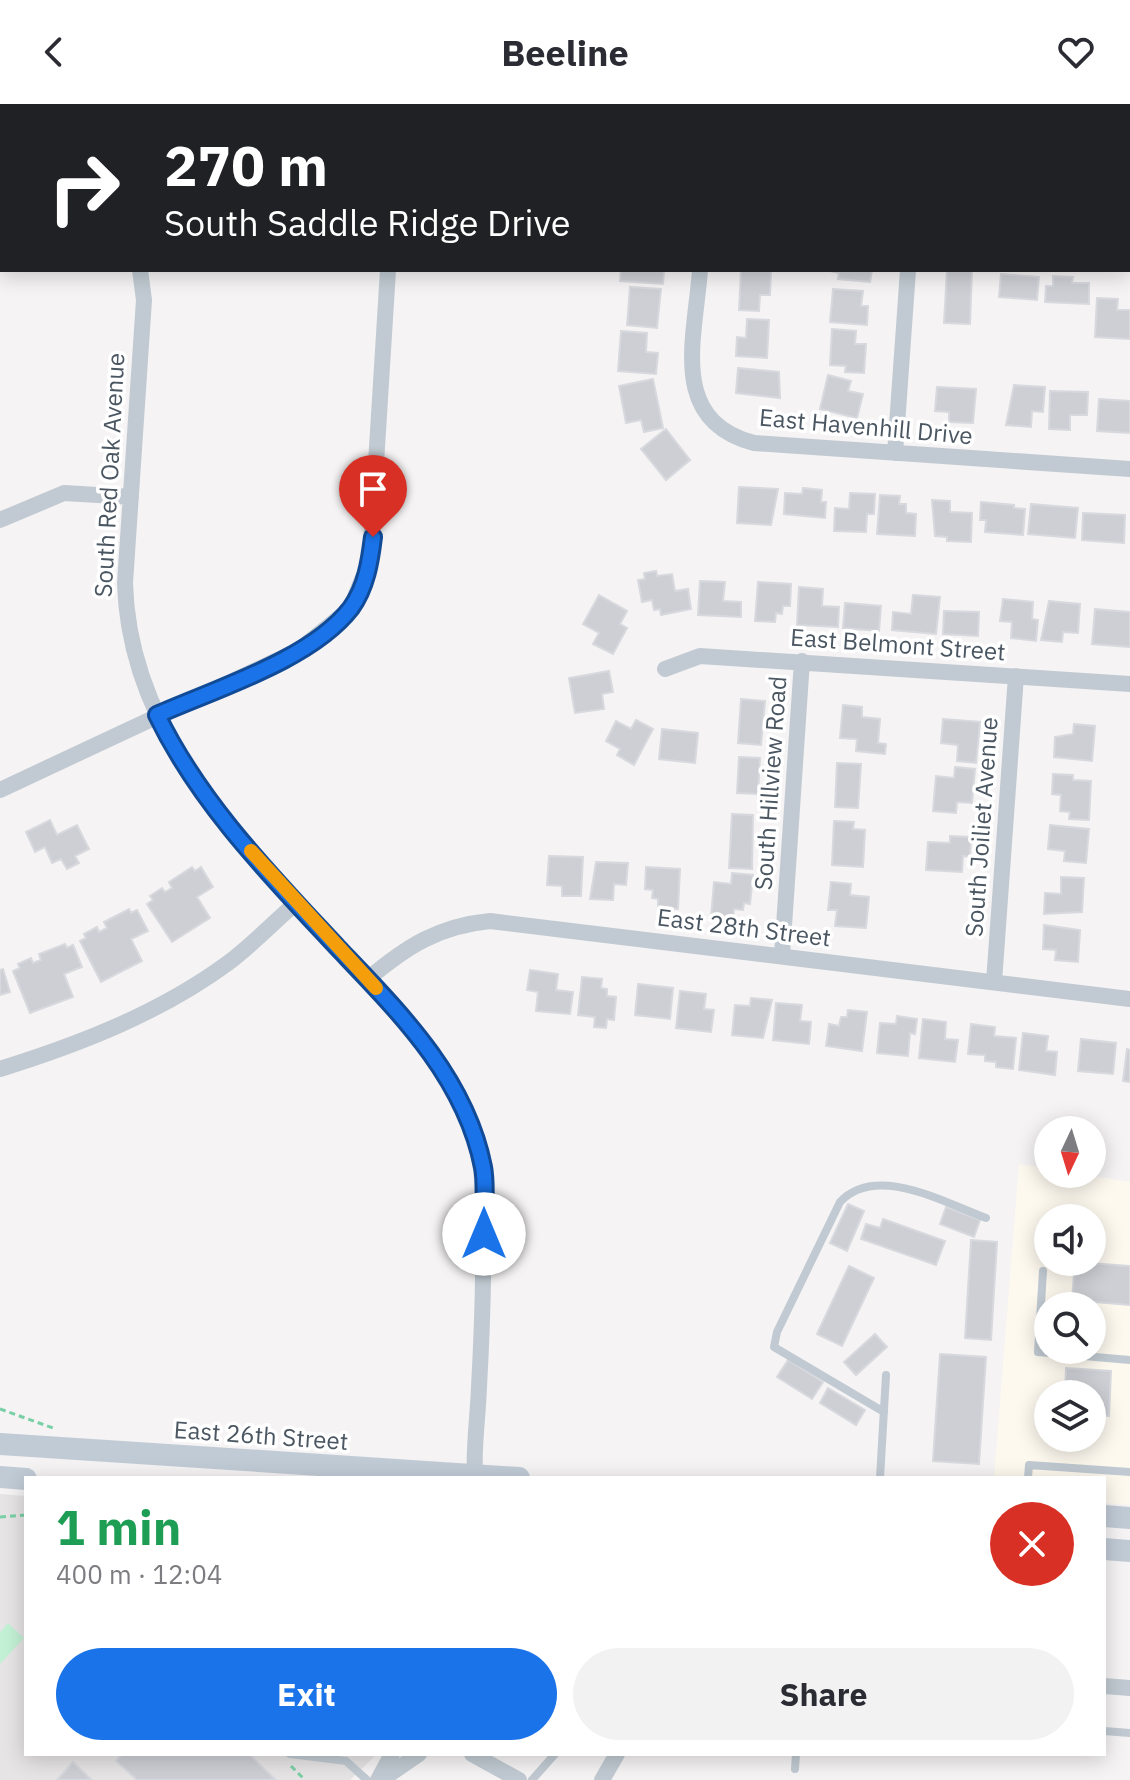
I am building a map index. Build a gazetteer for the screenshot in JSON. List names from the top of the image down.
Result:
{
  "streets": {
    "main road": ["East 26th Street"],
    "street": [
      "East Havenhill Drive",
      "South Red Oak Avenue",
      "East Belmont Street",
      "South Hillview Road",
      "South Joiliet Avenue",
      "East 28th Street"
    ]
  },
  "crossings": [
    ["South Red Oak Avenue", "East 28th Street"],
    ["East Belmont Street", "South Hillview Road"],
    ["East Belmont Street", "South Joiliet Avenue"],
    ["South Hillview Road", "East 28th Street"],
    ["South Joiliet Avenue", "East 28th Street"]
  ],
  "north": "bottom",
  "page": {
    "header": "Beeline",
    "turn": ["270 m", "South Saddle Ridge Drive"],
    "heading": ["1 min", "400 m · 12:04"],
    "buttons": ["Exit", "Share"]
  }
}
